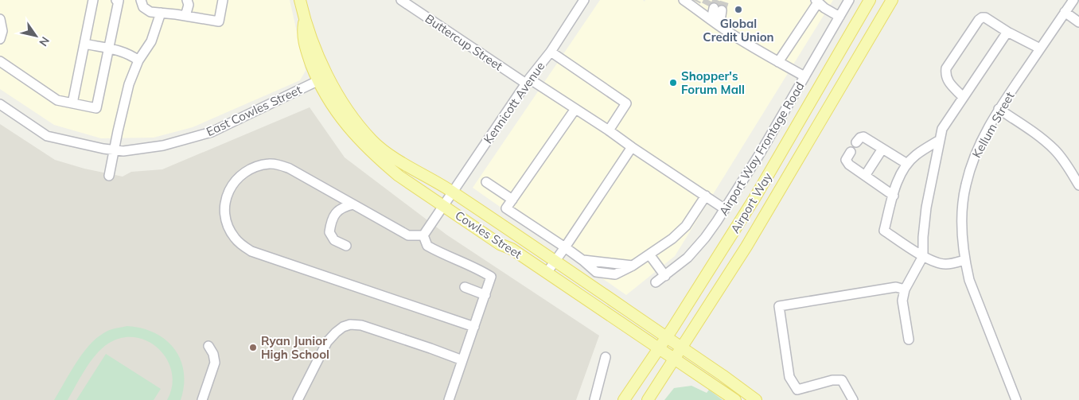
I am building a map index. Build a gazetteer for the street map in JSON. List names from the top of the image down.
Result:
{
  "streets": {
    "main road": ["Airport Way", "Cowles Street"],
    "street": [
      "Buttercup Street",
      "Kennicott Avenue",
      "East Cowles Street",
      "Kellum Street",
      "Airport Way Frontage Road"
    ]
  },
  "crossings": [
    ["Buttercup Street", "Kennicott Avenue"],
    ["Buttercup Street", "Airport Way Frontage Road"],
    ["Kennicott Avenue", "Cowles Street"],
    ["East Cowles Street", "Cowles Street"],
    ["Airport Way", "Cowles Street"]
  ],
  "places": ["Global Credit Union", "Shopper's Forum Mall", "Ryan Junior High School"],
  "north": "bottom right"
}
